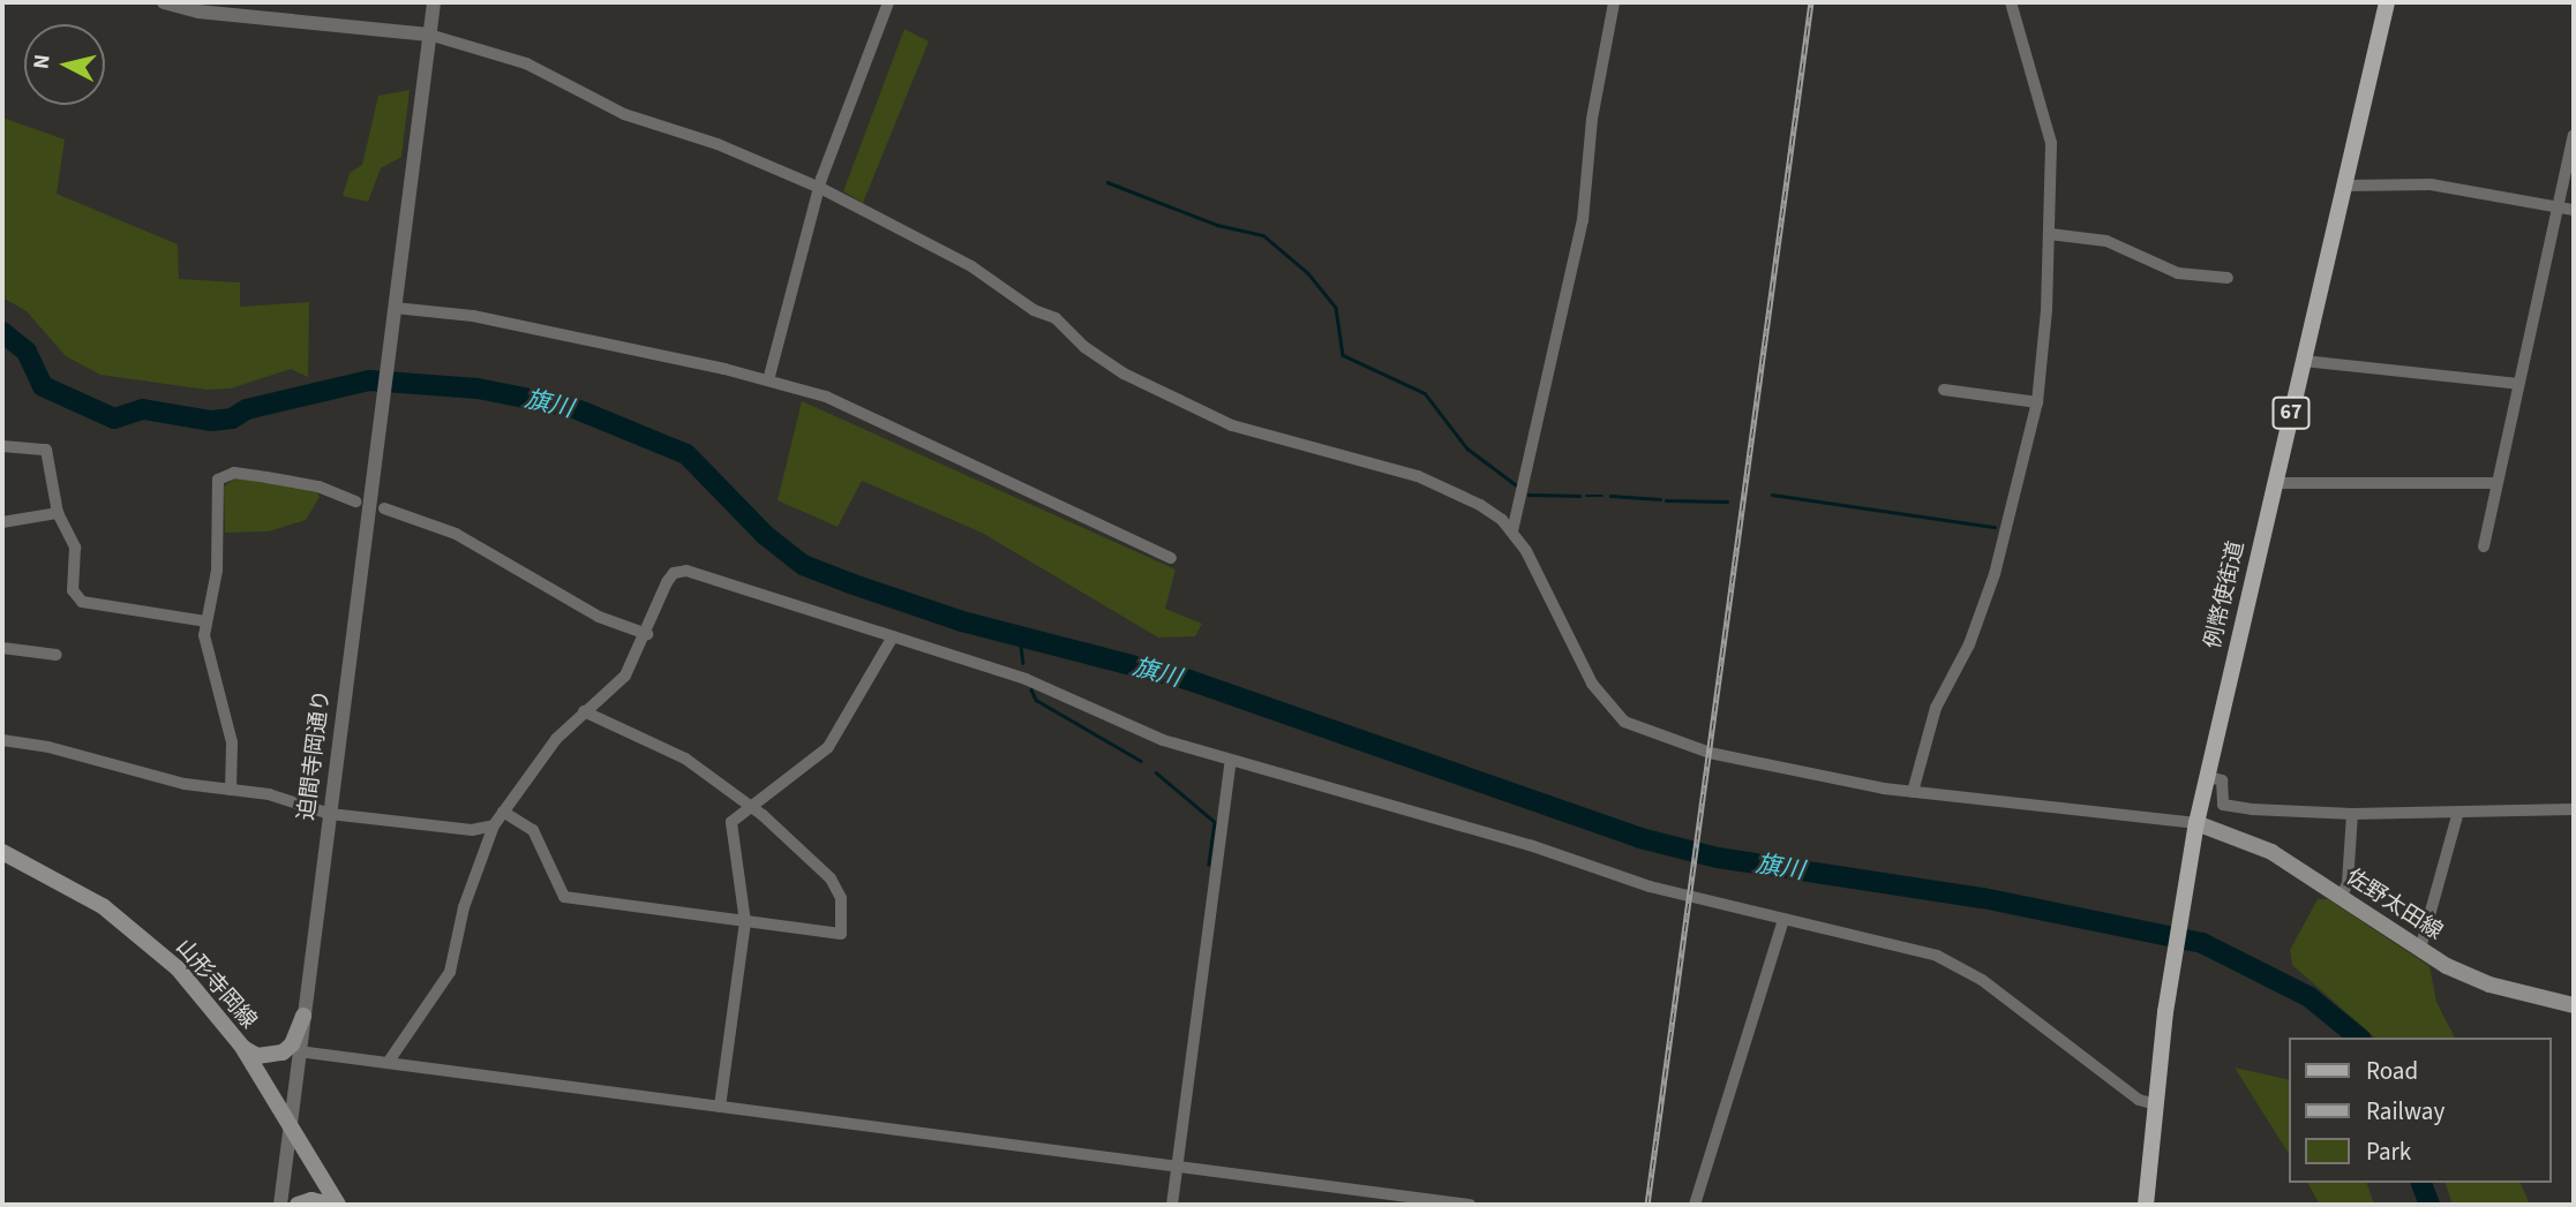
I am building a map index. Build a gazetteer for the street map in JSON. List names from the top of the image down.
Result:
{
  "streets": {
    "main road": [
      "67",
      "例幣使街道",
      "佐野太田線",
      "山形寺岡線"
    ],
    "street": ["迫間寺岡通り"]
  },
  "crossings": [
    ["例幣使街道", "佐野太田線"],
    ["迫間寺岡通り", "山形寺岡線"]
  ],
  "water": ["旗川"],
  "legend": ["Road", "Railway", "Park"],
  "north": "left"
}
